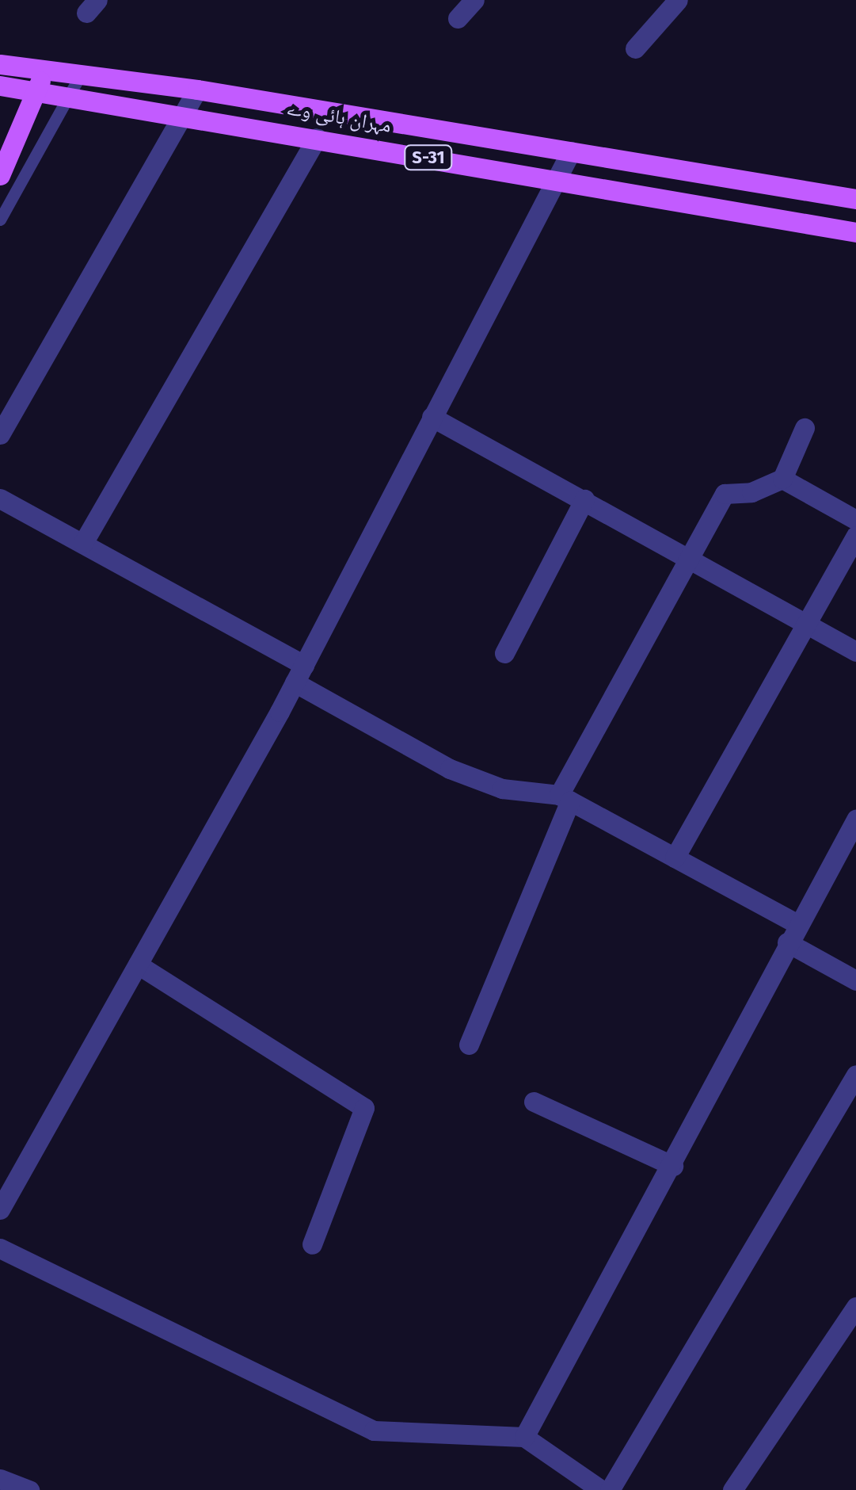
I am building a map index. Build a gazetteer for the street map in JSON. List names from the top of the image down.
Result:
{
  "streets": {
    "main road": ["مہران ہائی وے", "S-31"]
  }
}
